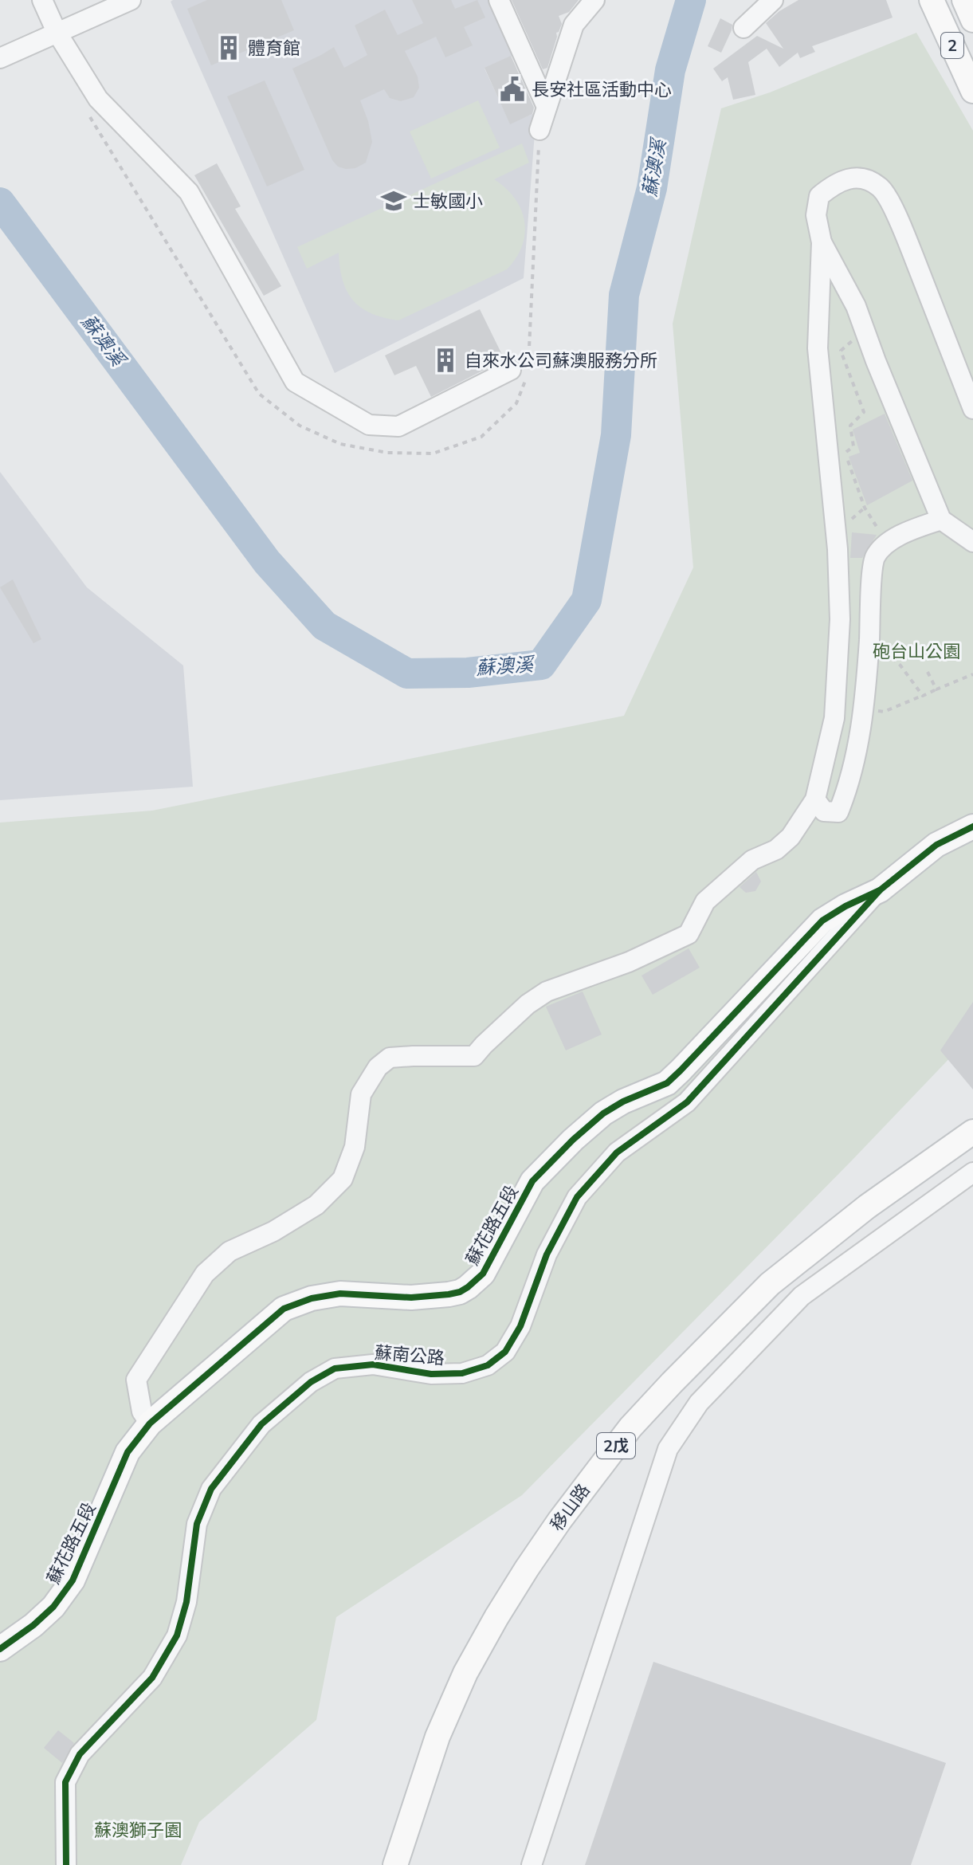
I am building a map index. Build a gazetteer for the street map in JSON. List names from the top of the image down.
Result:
{
  "streets": {
    "main road": [
      "2",
      "蘇花路五段",
      "2戊",
      "移山路"
    ],
    "street": ["蘇南公路"]
  },
  "crossings": [
    ["蘇花路五段", "蘇南公路"]
  ],
  "water": ["蘇澳溪"],
  "parks": ["砲台山公園", "蘇澳獅子園"],
  "places": {
    "building": ["體育館", "自來水公司蘇澳服務分所"],
    "public building": ["長安社區活動中心"],
    "school or university": ["士敏國小"]
  }
}
